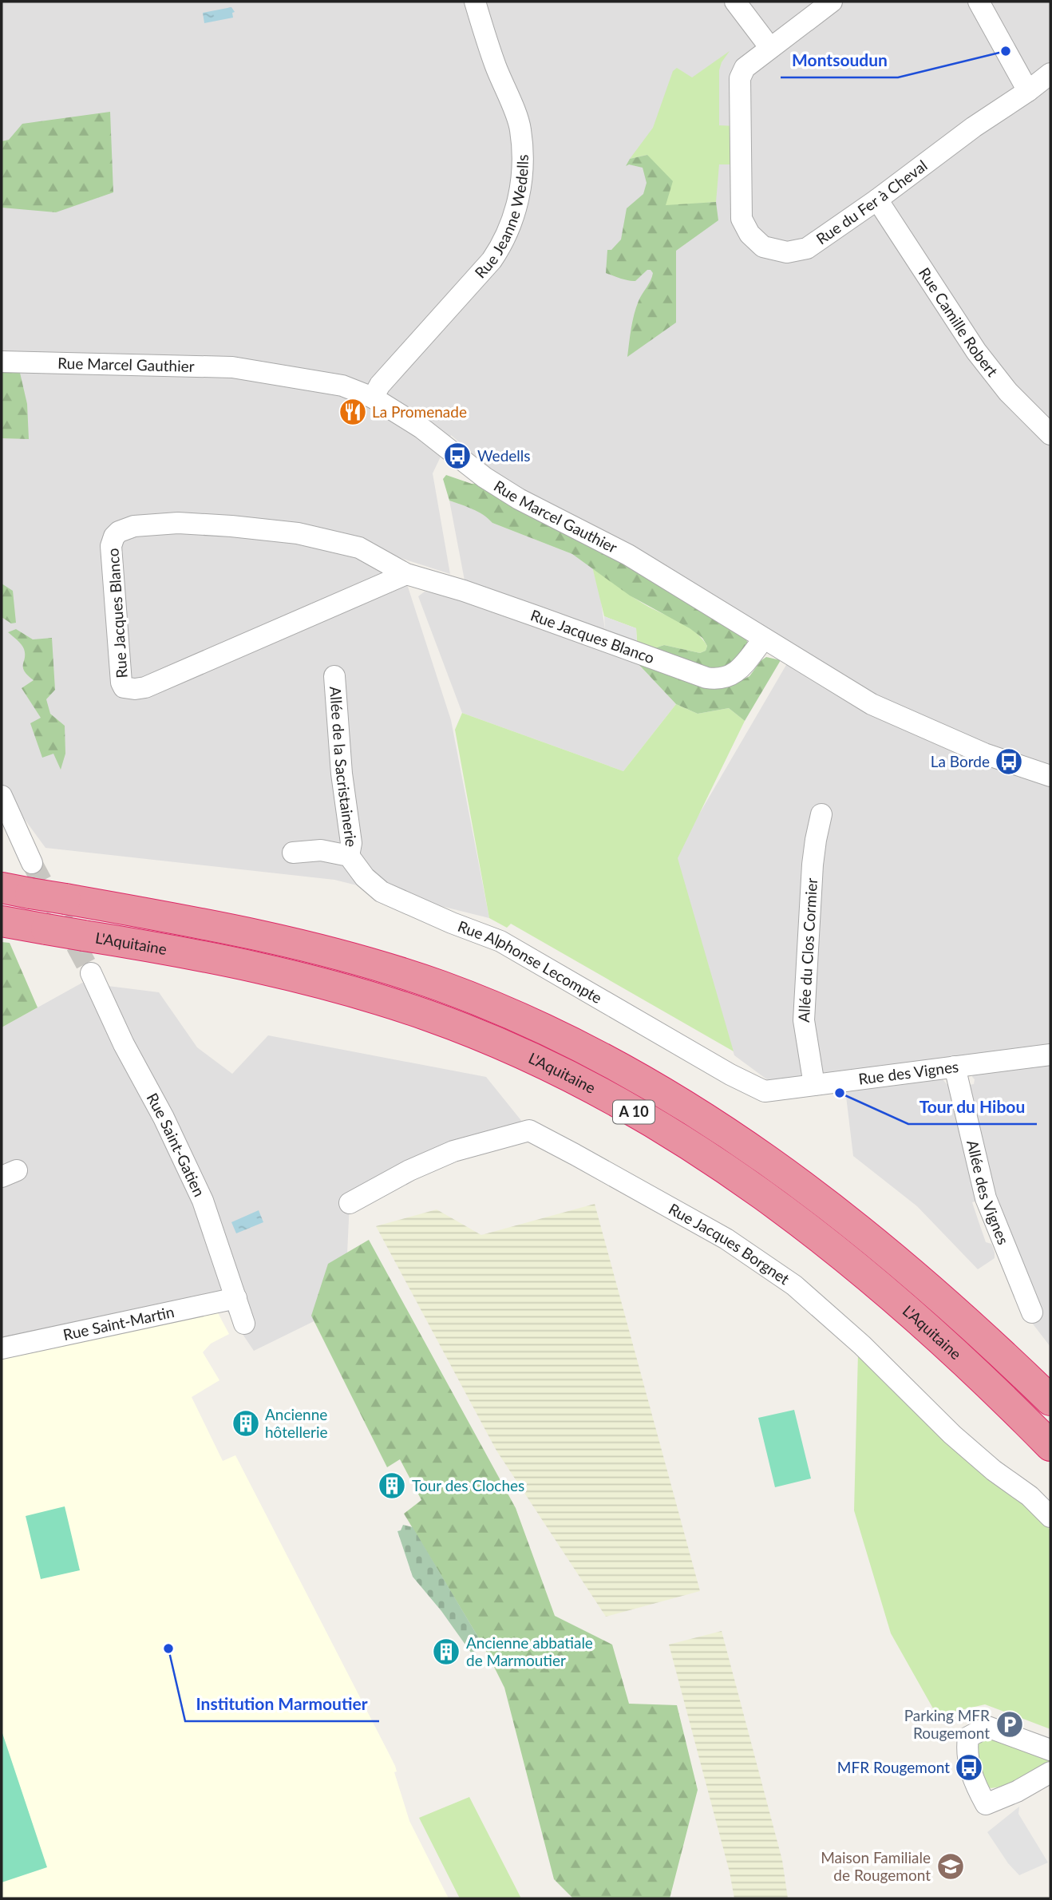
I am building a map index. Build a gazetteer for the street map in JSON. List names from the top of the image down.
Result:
{
  "streets": {
    "highway": ["L'Aquitaine", "A 10"],
    "street": [
      "Rue du Fer à Cheval",
      "Rue Jeanne Wedells",
      "Rue Camille Robert",
      "Rue Marcel Gauthier",
      "Rue Jacques Blanco",
      "Allée de la Sacristainerie",
      "Allée du Clos Cormier",
      "Rue Alphonse Lecompte",
      "Rue des Vignes",
      "Rue Saint-Gatien",
      "Allée des Vignes",
      "Rue Jacques Borgnet",
      "Rue Saint-Martin"
    ]
  },
  "crossings": [
    ["Rue du Fer à Cheval", "Rue Camille Robert"],
    ["Rue Jeanne Wedells", "Rue Marcel Gauthier"],
    ["Rue Marcel Gauthier", "Rue Jacques Blanco"],
    ["Allée de la Sacristainerie", "Rue Alphonse Lecompte"],
    ["Allée du Clos Cormier", "Rue des Vignes"],
    ["Rue Alphonse Lecompte", "Rue des Vignes"],
    ["Rue des Vignes", "Allée des Vignes"],
    ["Rue Saint-Gatien", "Rue Saint-Martin"]
  ],
  "places": {
    "other": ["Montsoudun", "Tour du Hibou", "Institution Marmoutier"],
    "restaurant": ["La Promenade"],
    "bus stop": ["Wedells", "La Borde", "MFR Rougemont"],
    "building": ["Ancienne hôtellerie", "Tour des Cloches", "Ancienne abbatiale de Marmoutier"],
    "parking": ["Parking MFR Rougemont"],
    "school or university": ["Maison Familiale de Rougemont"]
  }
}
